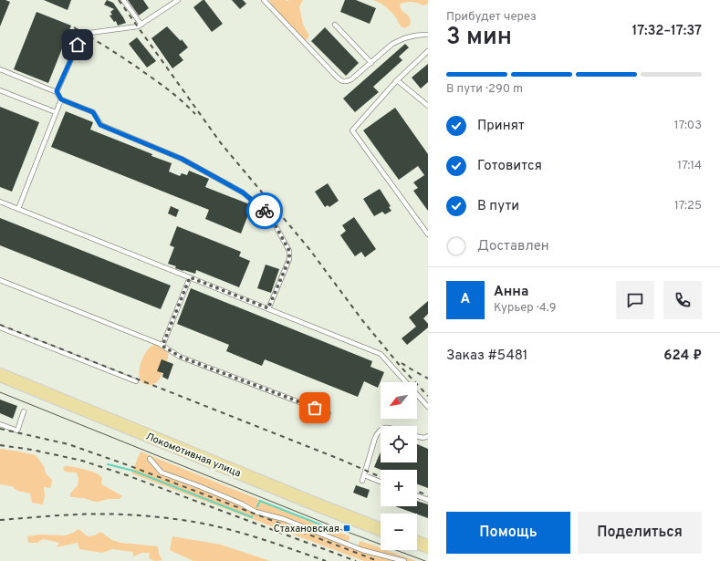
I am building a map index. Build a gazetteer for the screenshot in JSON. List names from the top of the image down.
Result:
{
  "streets": {
    "main road": ["Локомотивная улица"]
  },
  "places": {
    "transit": ["Стахановская"]
  },
  "north": "bottom left",
  "page": {
    "heading": ["3 мин", "Прибудет через", "17:32–17:37"],
    "panel": [
      "Анна",
      "Курьер · 4.9",
      "Заказ #5481",
      "624 ₽"
    ],
    "bar": "В пути · 290 m",
    "list": [
      ["Принят", "17:03"],
      ["Готовится", "17:14"],
      ["В пути", "17:25"],
      "Доставлен"
    ],
    "round": "А",
    "map_buttons": ["+", "−"],
    "buttons": ["Помощь", "Поделиться"]
  }
}
